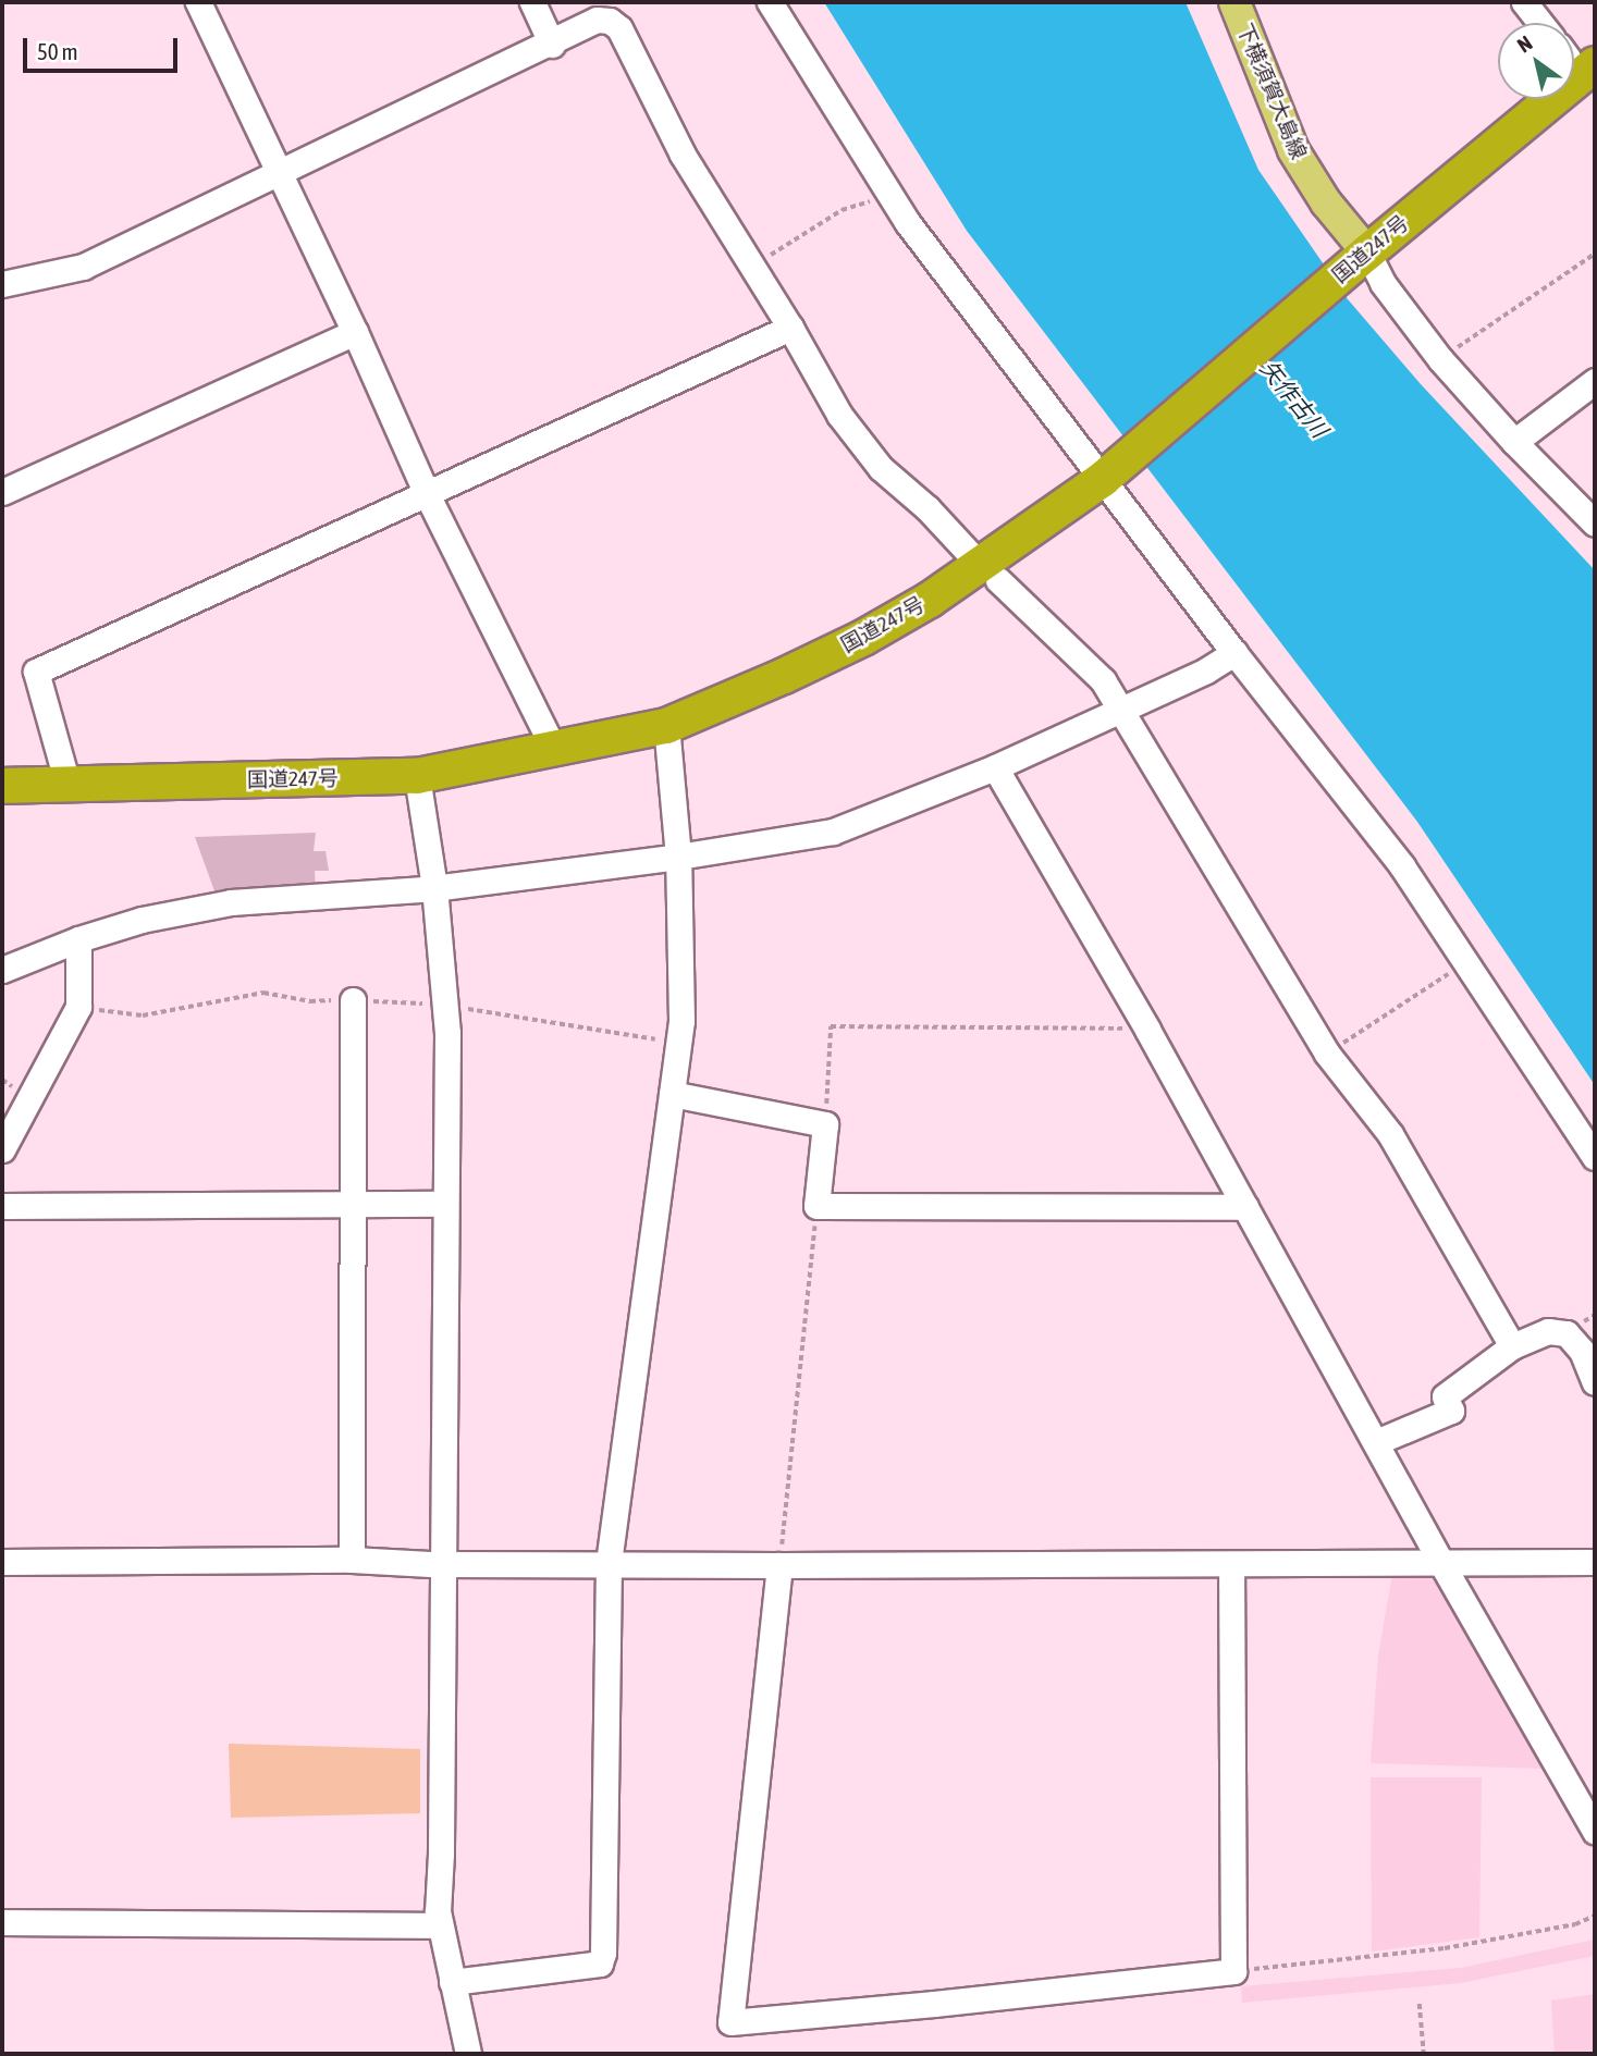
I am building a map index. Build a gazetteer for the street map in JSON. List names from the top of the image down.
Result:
{
  "streets": {
    "highway": ["国道247号"],
    "main road": ["下横須賀大島線"]
  },
  "crossings": [
    ["下横須賀大島線", "国道247号"]
  ],
  "water": ["矢作古川"],
  "scale_bar": "50 m",
  "north": "top left"
}
